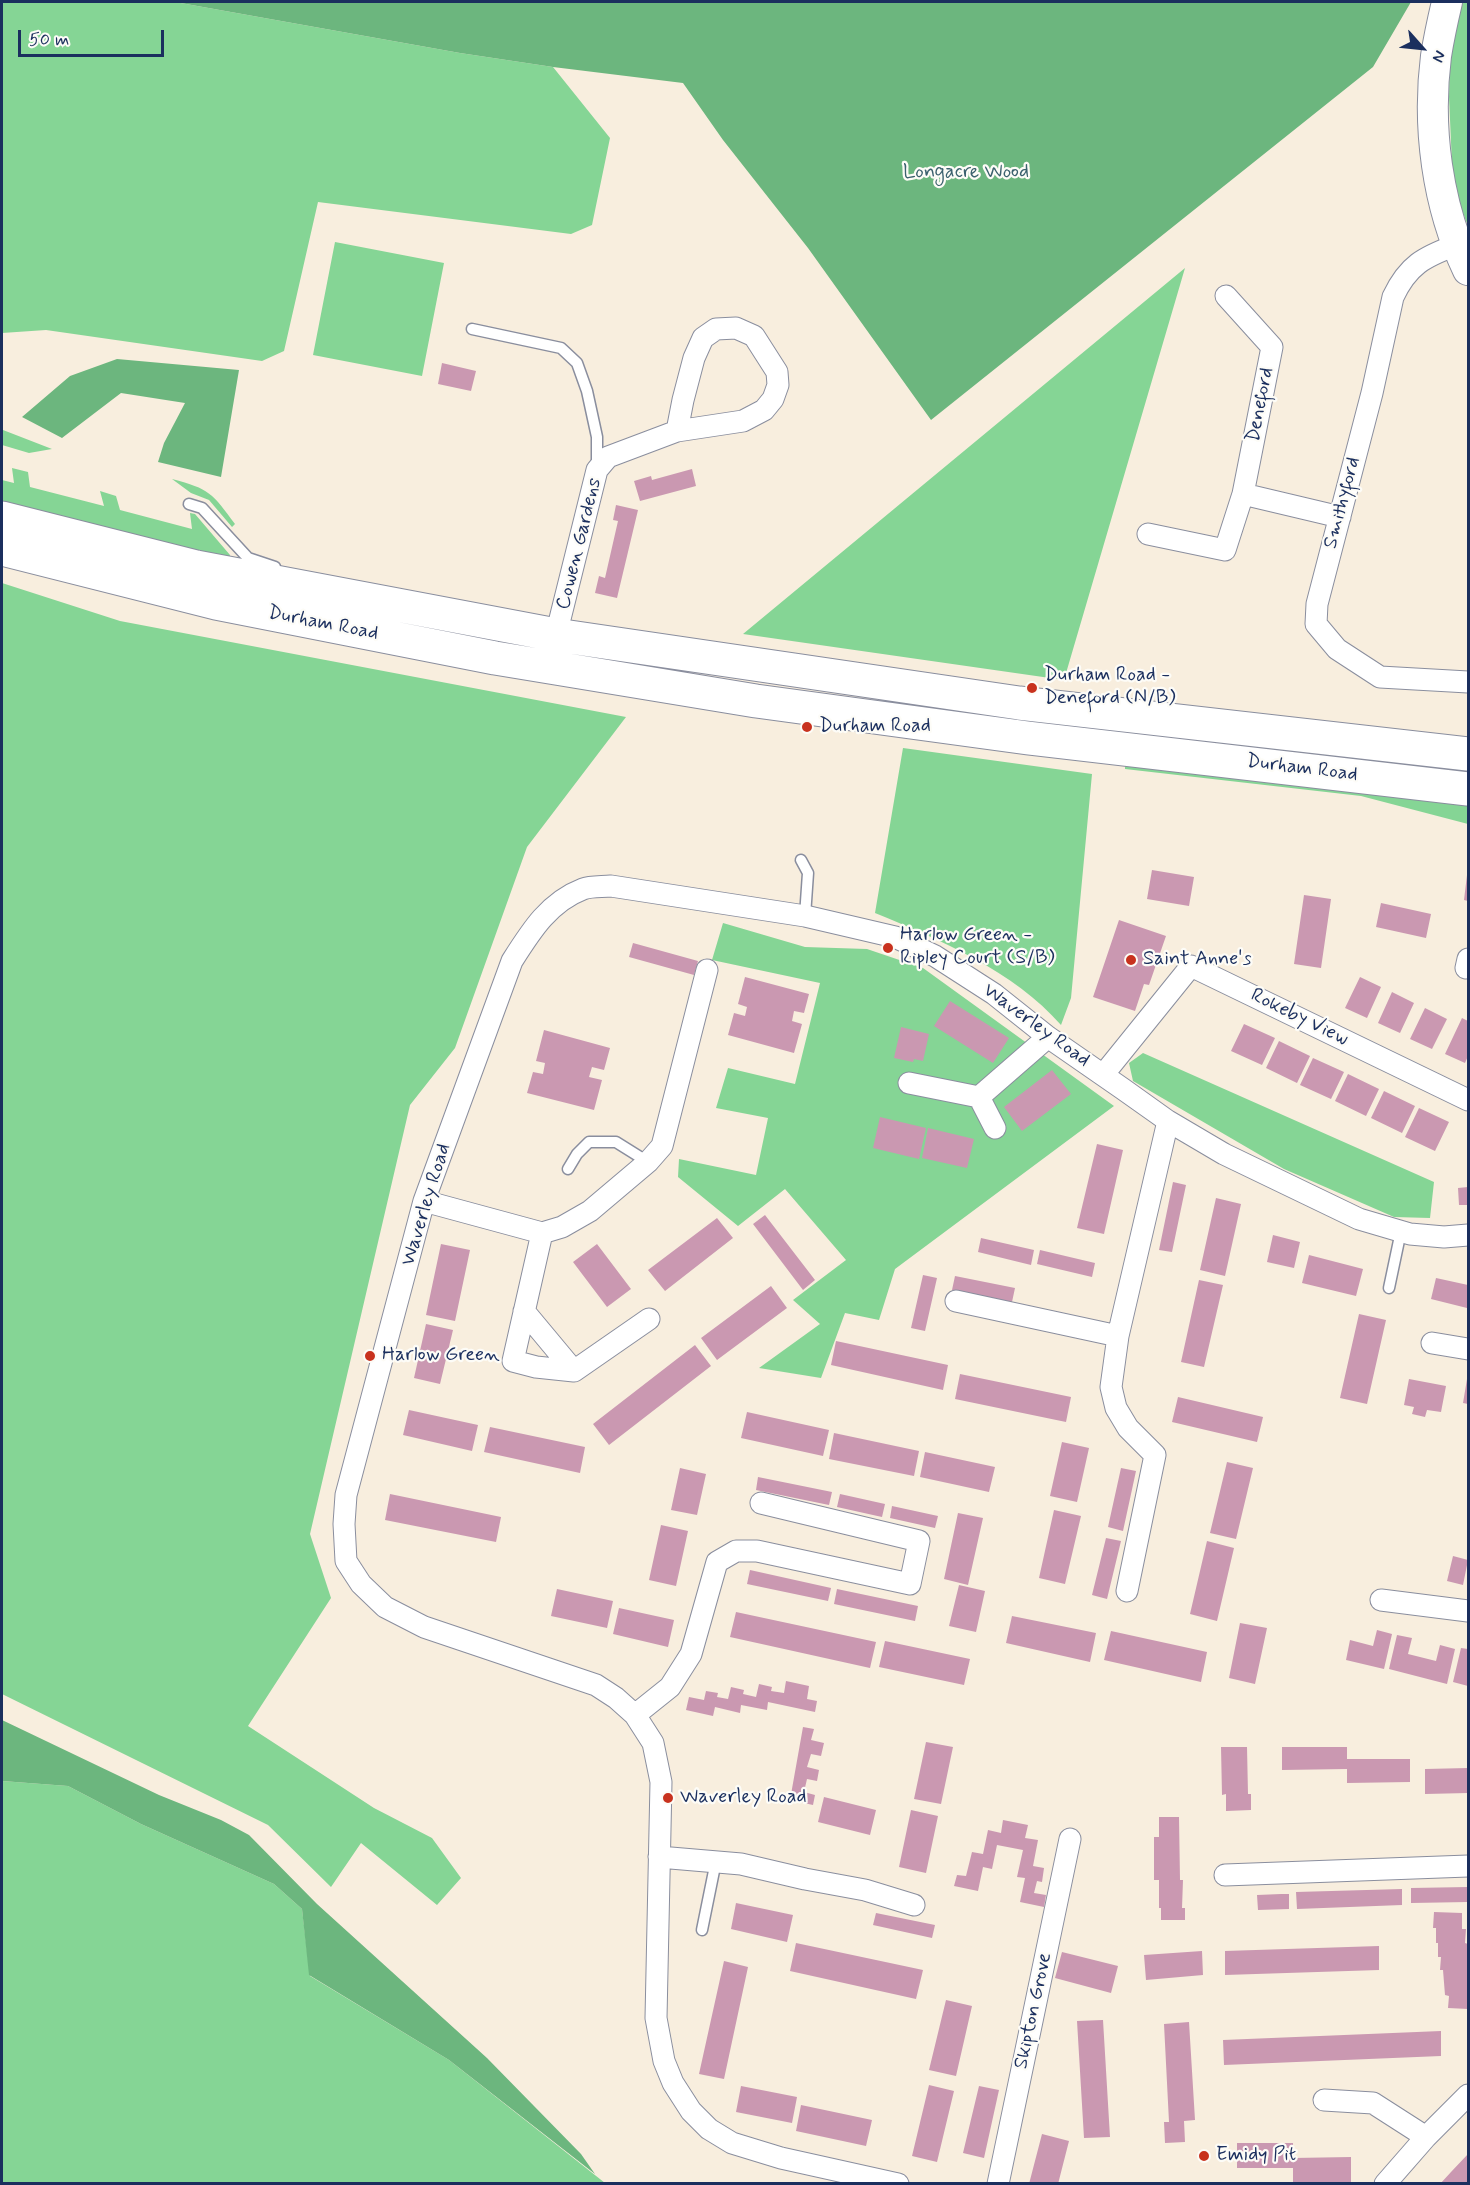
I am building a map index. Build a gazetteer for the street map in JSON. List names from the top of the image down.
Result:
{
  "streets": {
    "main road": ["Durham Road"],
    "street": [
      "Deneford",
      "Smithyford",
      "Cowen Gardens",
      "Rokeby View",
      "Waverley Road",
      "Skipton Grove"
    ]
  },
  "crossings": [
    ["Cowen Gardens", "Durham Road"],
    ["Rokeby View", "Waverley Road"]
  ],
  "parks": ["Longacre Wood"],
  "places": [
    "Durham Road - Deneford (N/B)",
    "Durham Road",
    "Harlow Green - Ripley Court (S/B)",
    "Saint Anne's",
    "Harlow Green",
    "Waverley Road",
    "Emidy Pit"
  ],
  "scale_bar": "50 m",
  "north": "bottom right"
}
